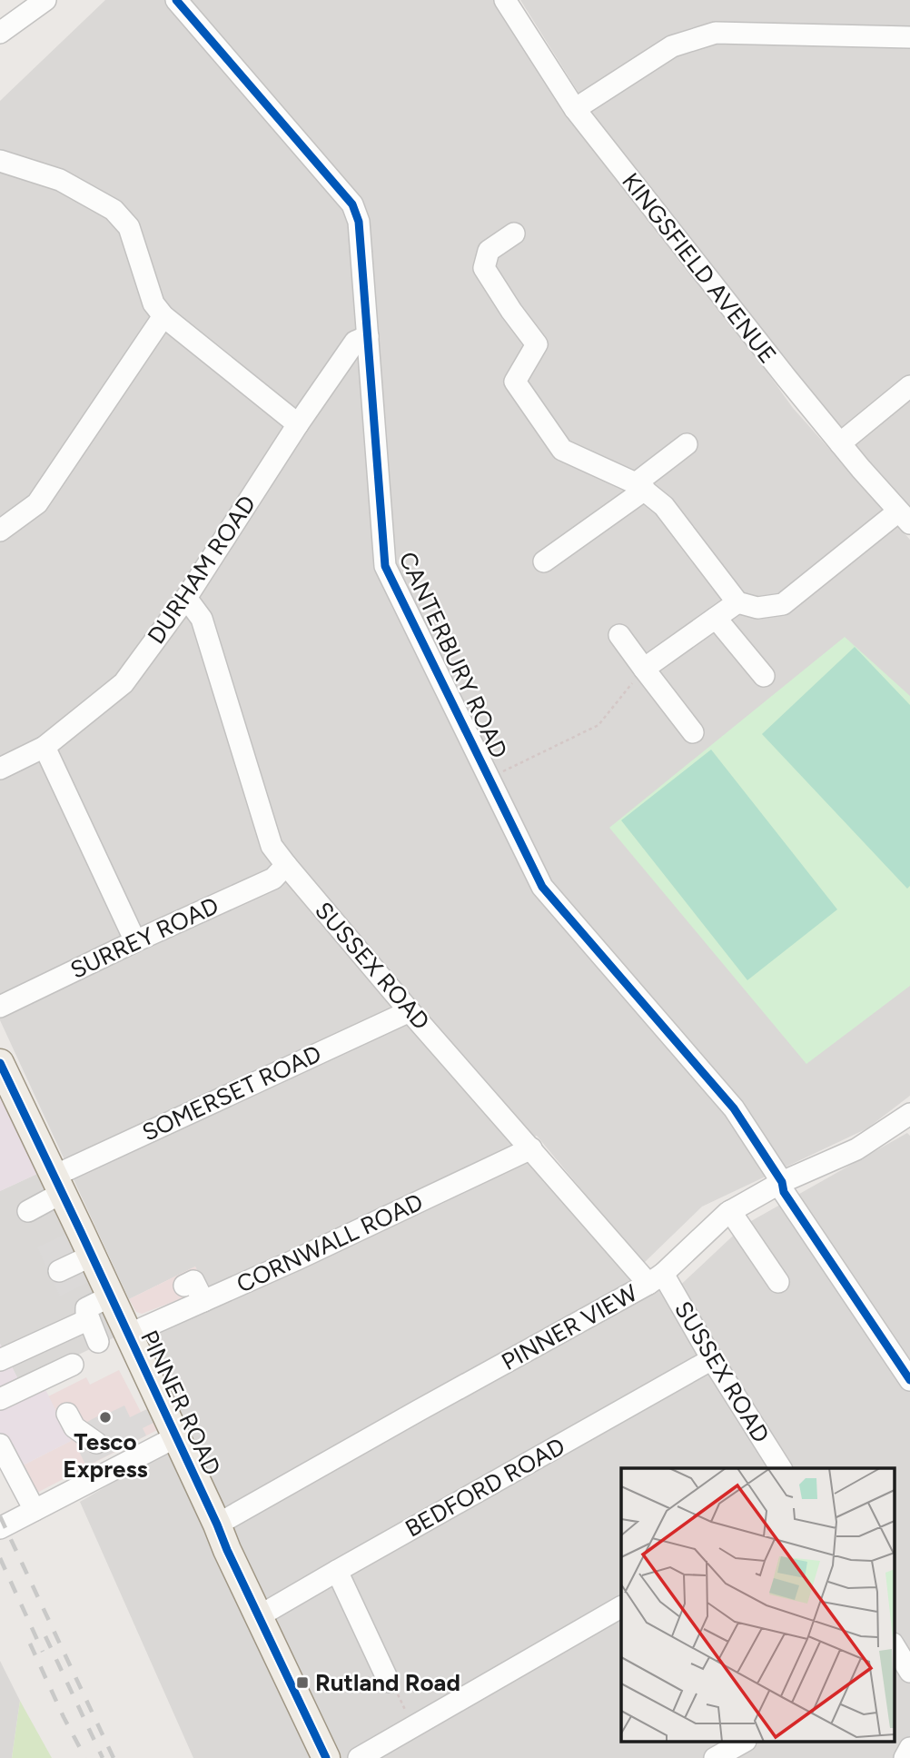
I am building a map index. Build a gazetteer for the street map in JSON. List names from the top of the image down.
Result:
{
  "streets": {
    "main road": ["PINNER ROAD"],
    "street": [
      "KINGSFIELD AVENUE",
      "DURHAM ROAD",
      "CANTERBURY ROAD",
      "SURREY ROAD",
      "SUSSEX ROAD",
      "SOMERSET ROAD",
      "CORNWALL ROAD",
      "PINNER VIEW",
      "BEDFORD ROAD"
    ]
  },
  "crossings": [
    ["DURHAM ROAD", "CANTERBURY ROAD"],
    ["DURHAM ROAD", "SUSSEX ROAD"],
    ["CANTERBURY ROAD", "PINNER VIEW"],
    ["SURREY ROAD", "SUSSEX ROAD"],
    ["SUSSEX ROAD", "SOMERSET ROAD"],
    ["SUSSEX ROAD", "CORNWALL ROAD"],
    ["SUSSEX ROAD", "PINNER VIEW"],
    ["SUSSEX ROAD", "BEDFORD ROAD"],
    ["SOMERSET ROAD", "PINNER ROAD"],
    ["CORNWALL ROAD", "PINNER ROAD"],
    ["PINNER VIEW", "PINNER ROAD"],
    ["PINNER ROAD", "BEDFORD ROAD"]
  ],
  "places": {
    "other": ["Tesco Express"],
    "transit": ["Rutland Road"]
  }
}
